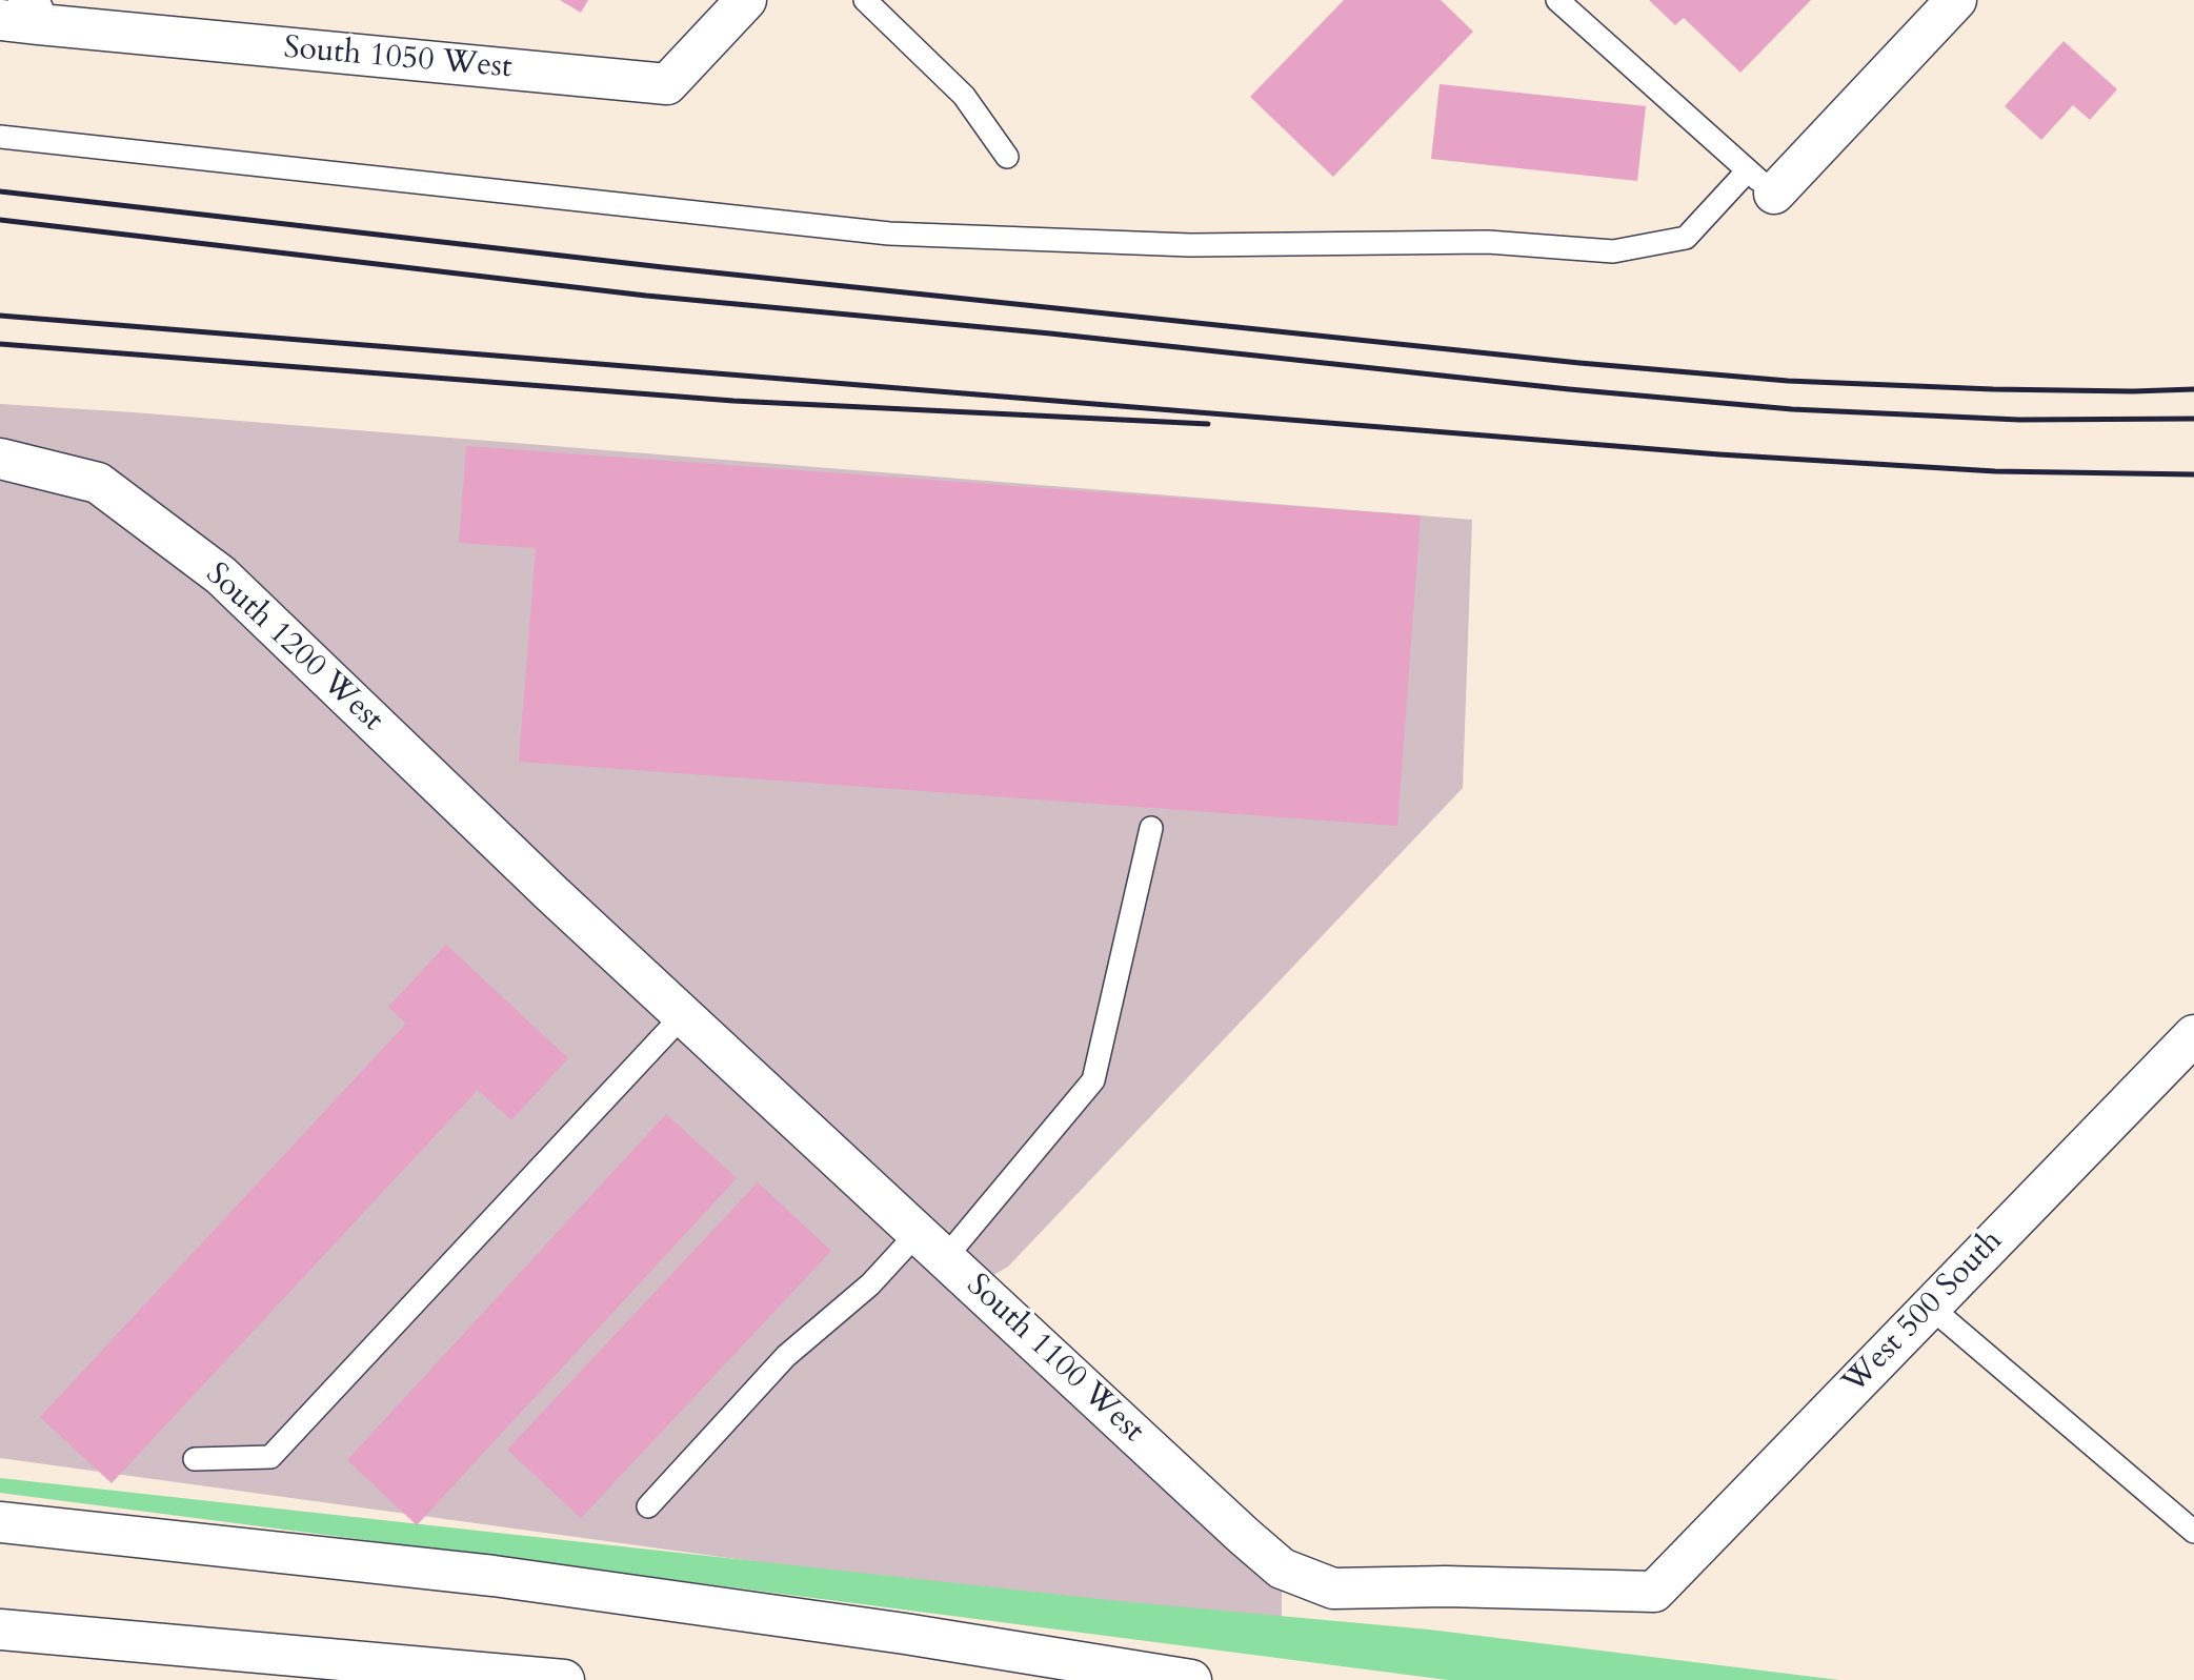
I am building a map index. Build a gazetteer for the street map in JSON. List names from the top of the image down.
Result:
{
  "streets": {
    "main road": [
      "South 1050 West",
      "South 1200 West",
      "West 500 South",
      "South 1100 West"
    ]
  },
  "crossings": [
    ["South 1200 West", "South 1100 West"],
    ["West 500 South", "South 1100 West"]
  ]
}
